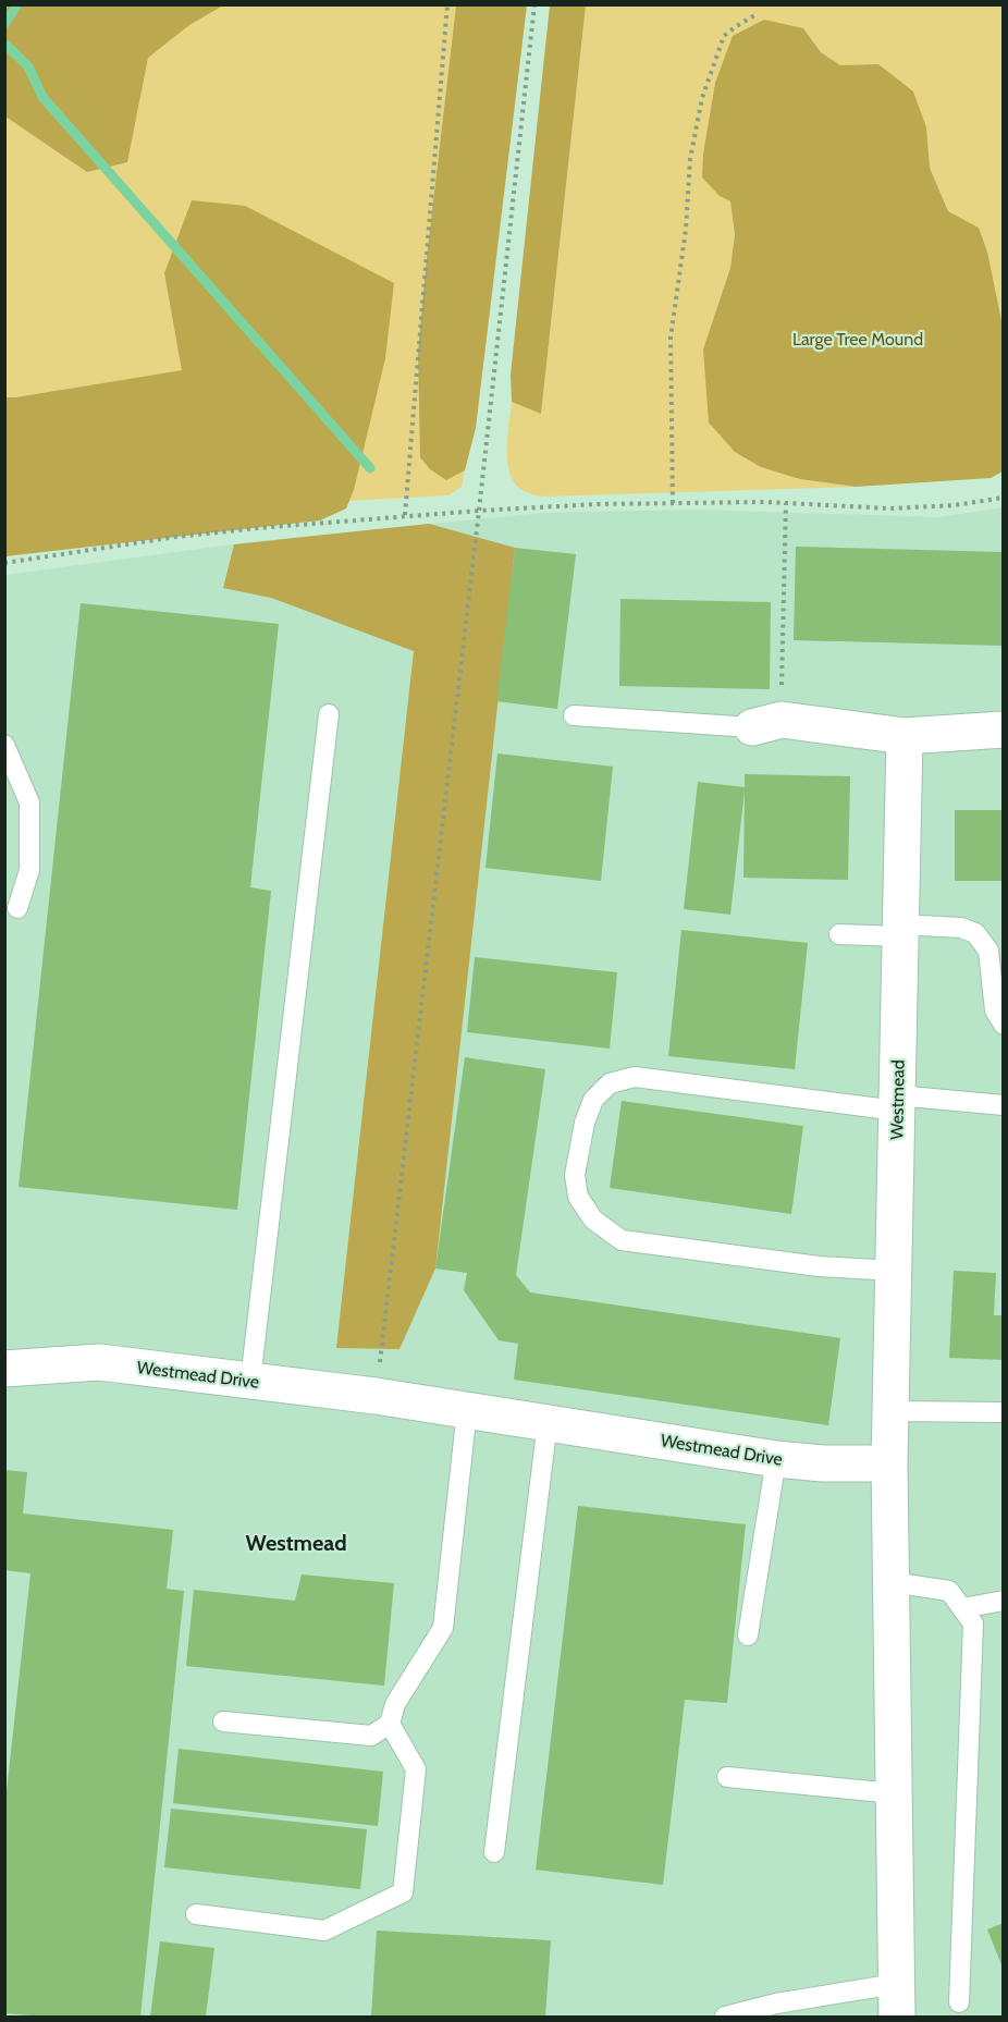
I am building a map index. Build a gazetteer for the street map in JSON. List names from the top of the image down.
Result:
{
  "streets": {
    "street": ["Westmead", "Westmead Drive"]
  },
  "crossings": [
    ["Westmead", "Westmead Drive"]
  ],
  "districts": ["Westmead"],
  "parks": ["Large Tree Mound"]
}
